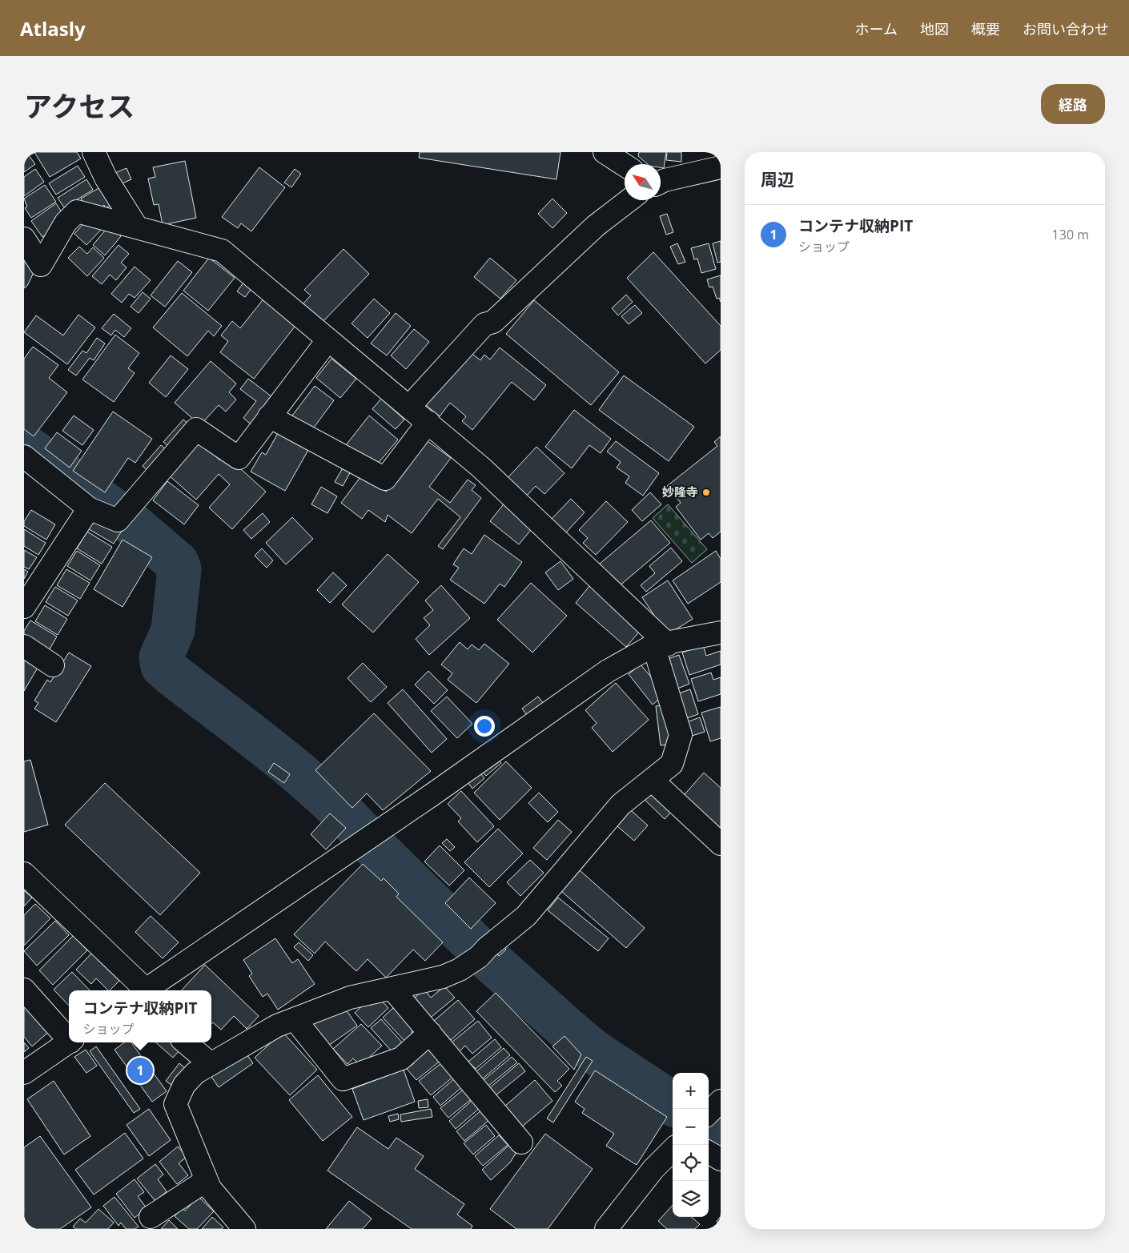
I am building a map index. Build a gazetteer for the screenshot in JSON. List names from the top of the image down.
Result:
{
  "places": ["妙隆寺"],
  "north": "top left",
  "page": {
    "header": "Atlasly",
    "nav": [
      "ホーム",
      "地図",
      "概要",
      "お問い合わせ"
    ],
    "title": "アクセス",
    "buttons": "経路",
    "heading": "周辺",
    "list": [
      {
        "mark": "1",
        "name": "コンテナ収納PIT",
        "note": "ショップ",
        "value": "130 m"
      }
    ],
    "popup": ["コンテナ収納PIT", "ショップ"],
    "pins": "1",
    "map_buttons": ["+", "−"]
  }
}
